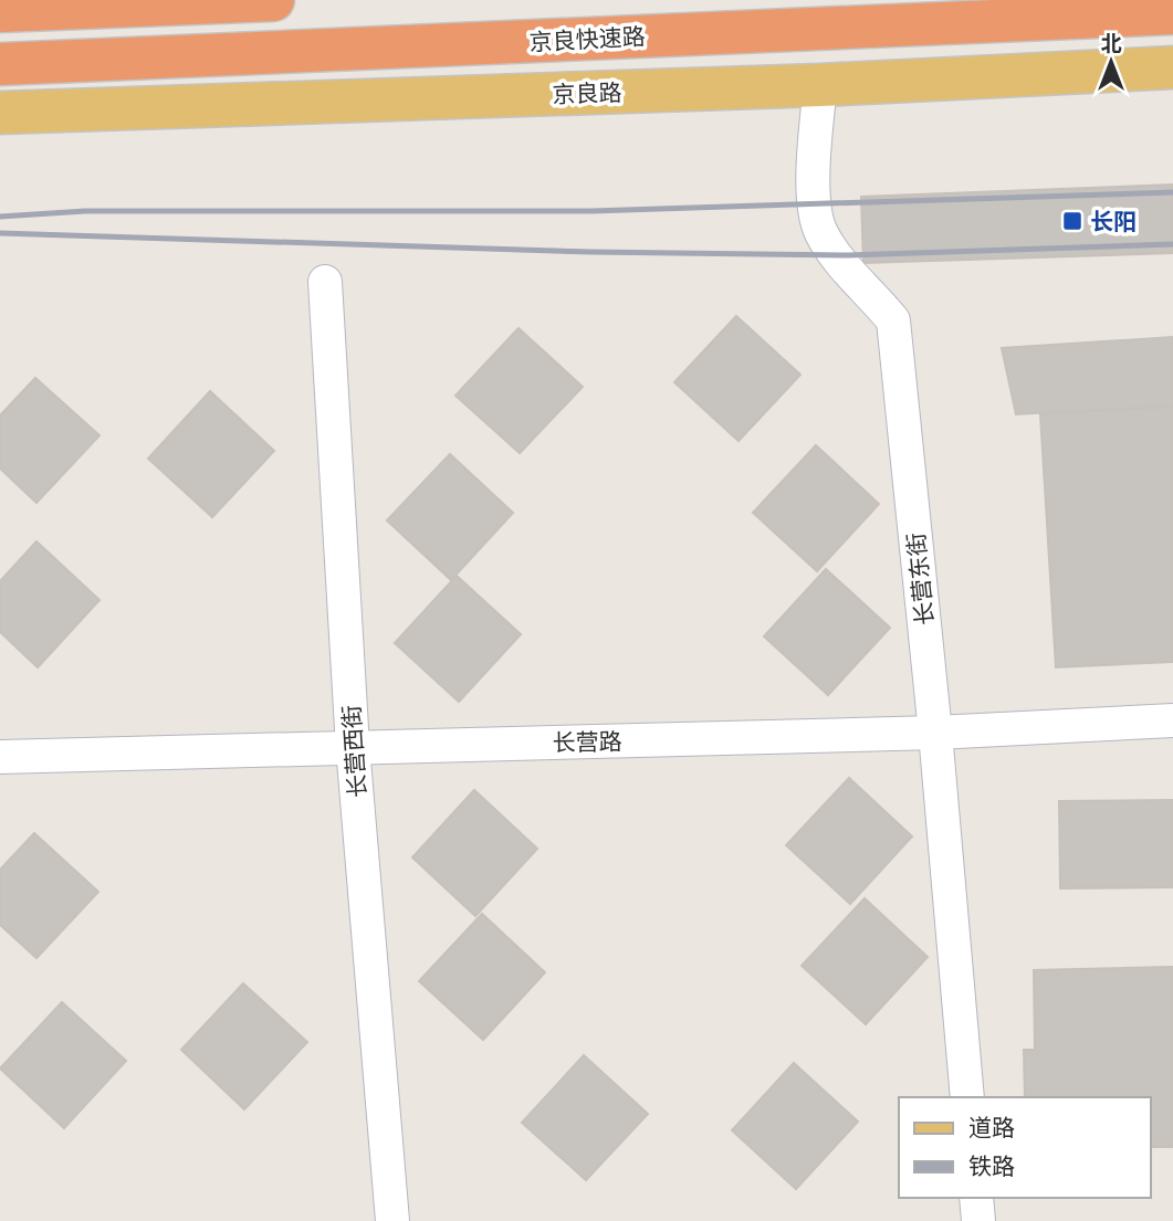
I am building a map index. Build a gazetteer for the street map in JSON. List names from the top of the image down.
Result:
{
  "streets": {
    "highway": ["京良快速路"],
    "main road": ["京良路"],
    "street": ["长营东街", "长营路", "长营西街"]
  },
  "crossings": [
    ["京良路", "长营东街"],
    ["长营东街", "长营路"],
    ["长营路", "长营西街"]
  ],
  "places": {
    "transit": ["长阳"]
  },
  "legend": ["道路", "铁路"],
  "north": "top"
}
